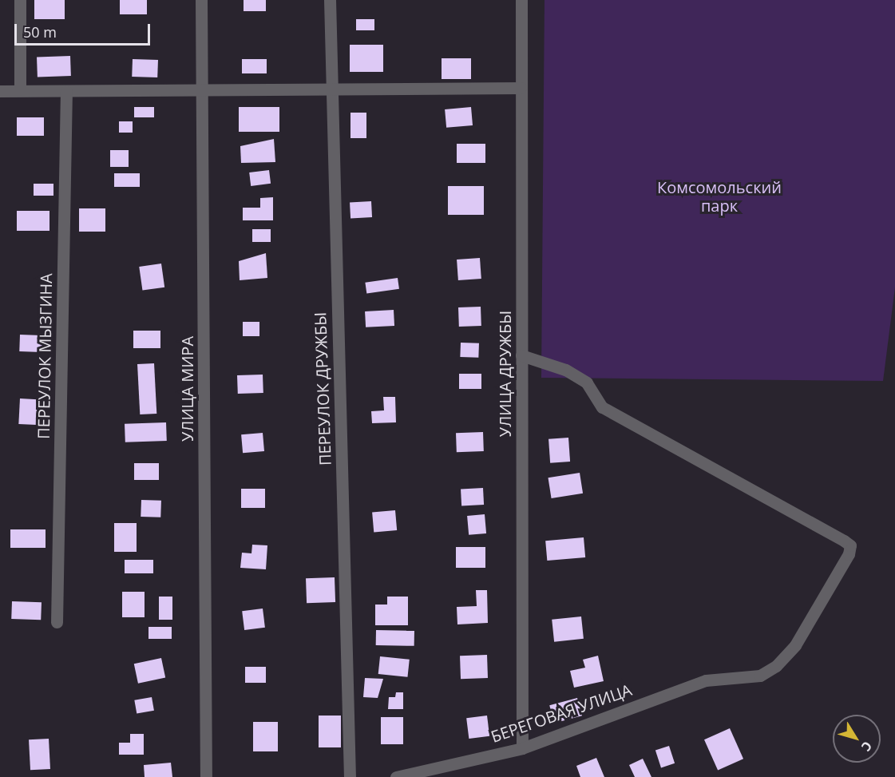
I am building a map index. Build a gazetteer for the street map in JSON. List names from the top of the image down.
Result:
{
  "streets": {
    "street": [
      "ПЕРЕУЛОК МЫЗГИНА",
      "УЛИЦА ДРУЖБЫ",
      "УЛИЦА МИРА",
      "ПЕРЕУЛОК ДРУЖБЫ",
      "БЕРЕГОВАЯ УЛИЦА"
    ]
  },
  "crossings": [
    ["УЛИЦА ДРУЖБЫ", "БЕРЕГОВАЯ УЛИЦА"]
  ],
  "parks": ["Комсомольский парк"],
  "scale_bar": "50 m",
  "north": "bottom right"
}
